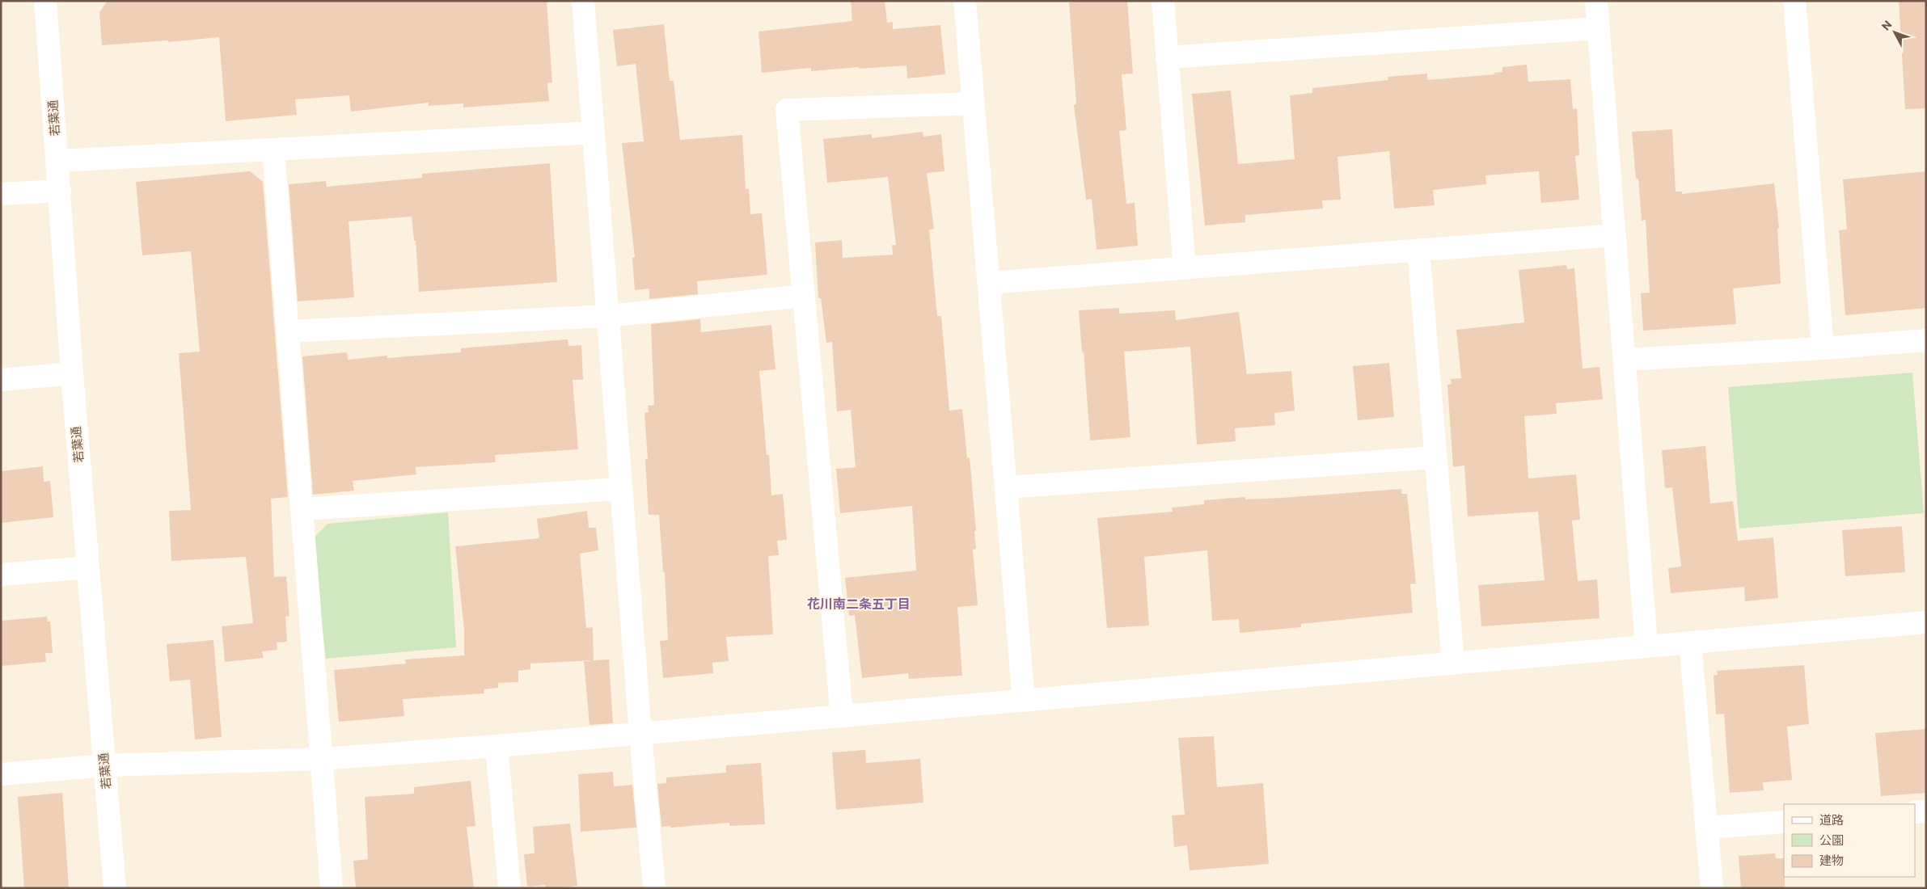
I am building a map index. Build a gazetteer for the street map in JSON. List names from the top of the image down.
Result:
{
  "streets": {
    "street": ["若葉通"]
  },
  "districts": ["花川南二条五丁目"],
  "legend": ["道路", "公園", "建物"],
  "north": "top left"
}
